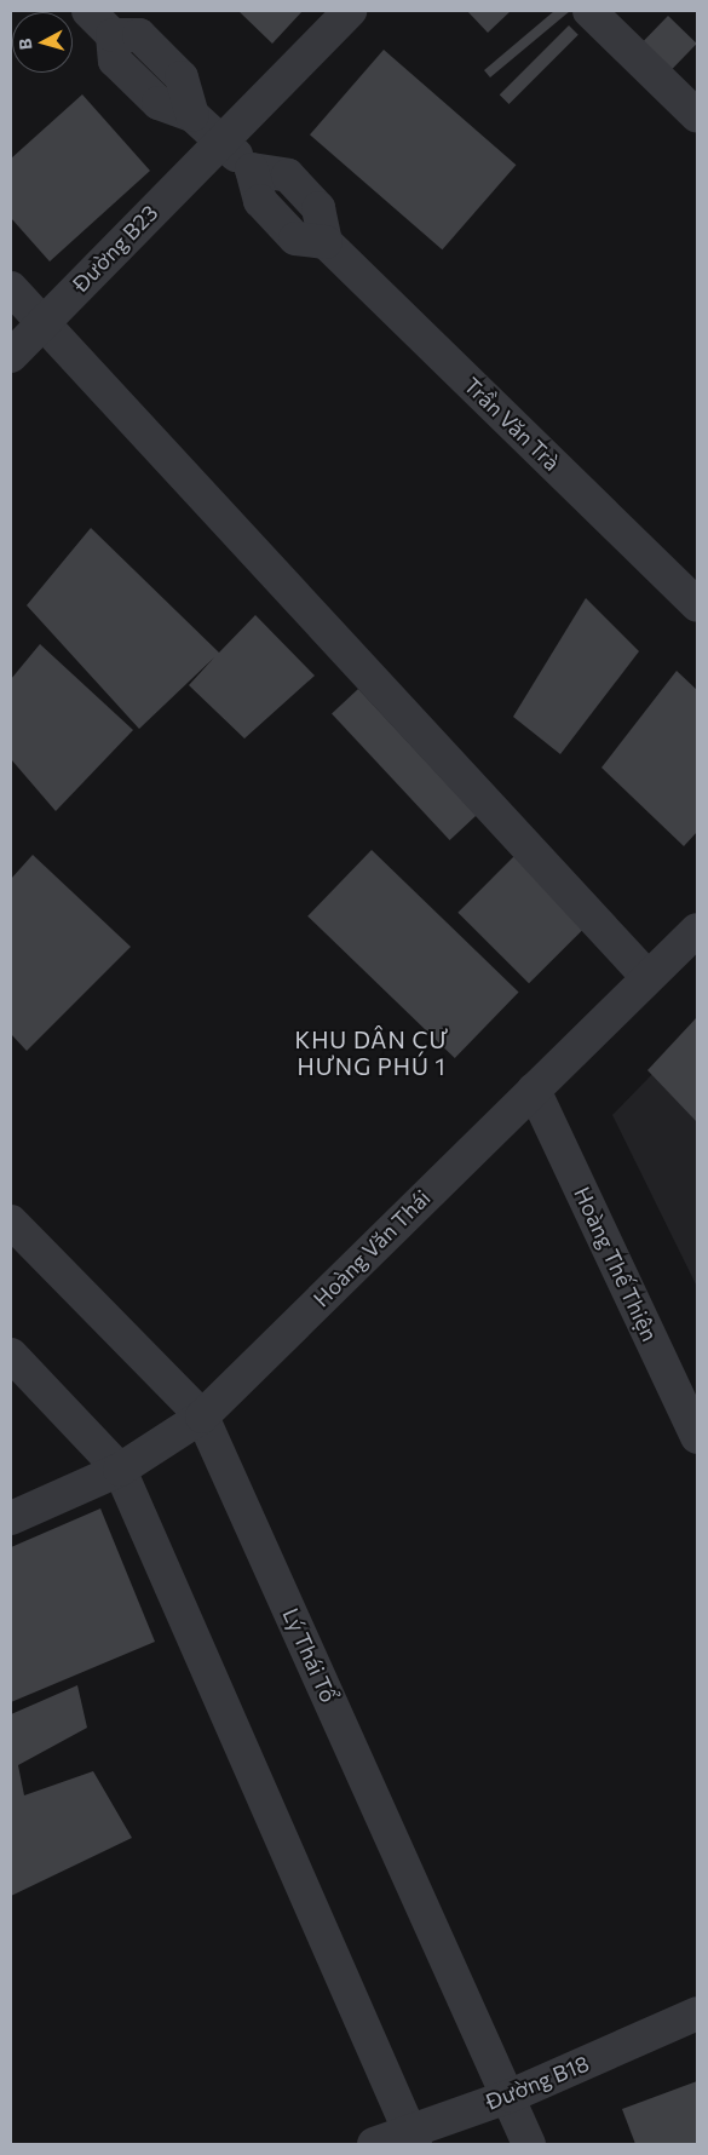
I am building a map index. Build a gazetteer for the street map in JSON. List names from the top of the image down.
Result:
{
  "streets": {
    "street": [
      "Đường B23",
      "Trần Văn Trà",
      "Hoàng Văn Thái",
      "Hoàng Thế Thiện",
      "Lý Thái Tổ",
      "Đường B18"
    ]
  },
  "crossings": [
    ["Đường B23", "Trần Văn Trà"],
    ["Hoàng Văn Thái", "Hoàng Thế Thiện"],
    ["Hoàng Văn Thái", "Lý Thái Tổ"],
    ["Lý Thái Tổ", "Đường B18"]
  ],
  "districts": ["KHU DÂN CƯ HƯNG PHÚ 1"],
  "north": "left"
}
